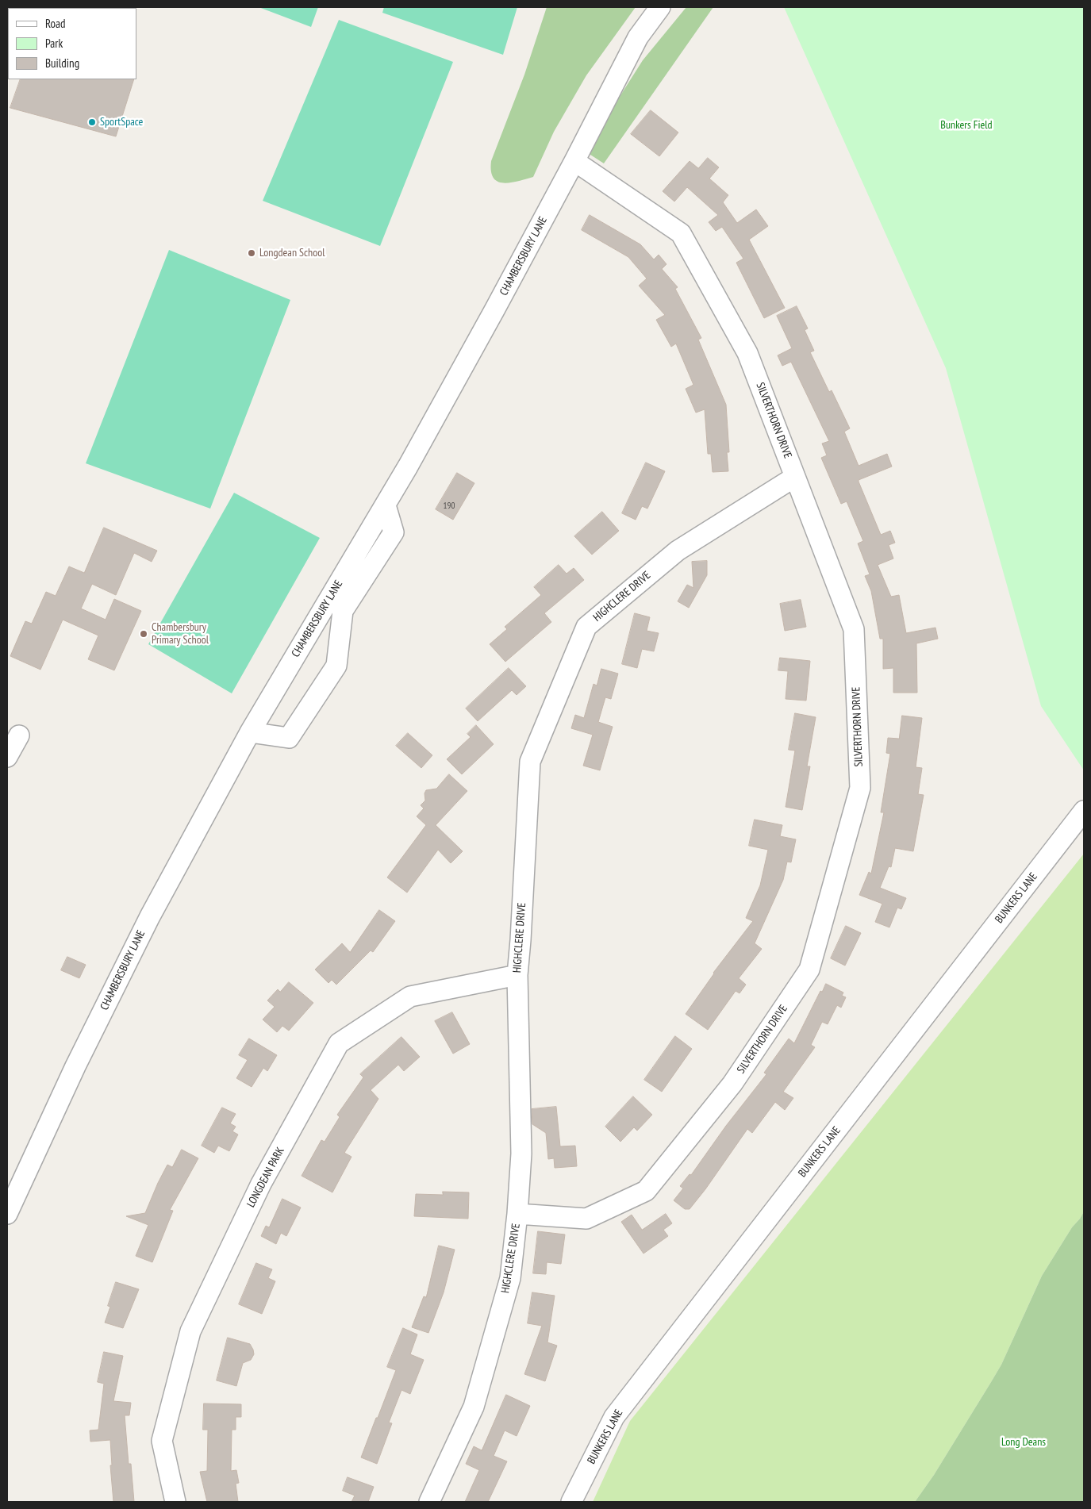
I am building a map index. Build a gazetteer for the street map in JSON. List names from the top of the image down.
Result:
{
  "streets": {
    "street": [
      "CHAMBERSBURY LANE",
      "SILVERTHORN DRIVE",
      "HIGHCLERE DRIVE",
      "BUNKERS LANE",
      "LONGDEAN PARK"
    ]
  },
  "crossings": [
    ["CHAMBERSBURY LANE", "SILVERTHORN DRIVE"],
    ["SILVERTHORN DRIVE", "HIGHCLERE DRIVE"],
    ["HIGHCLERE DRIVE", "LONGDEAN PARK"]
  ],
  "parks": ["Bunkers Field", "Long Deans"],
  "places": ["SportSpace", "Longdean School", "Chambersbury Primary School"],
  "house_numbers": ["190"],
  "legend": ["Road", "Park", "Building"]
}
